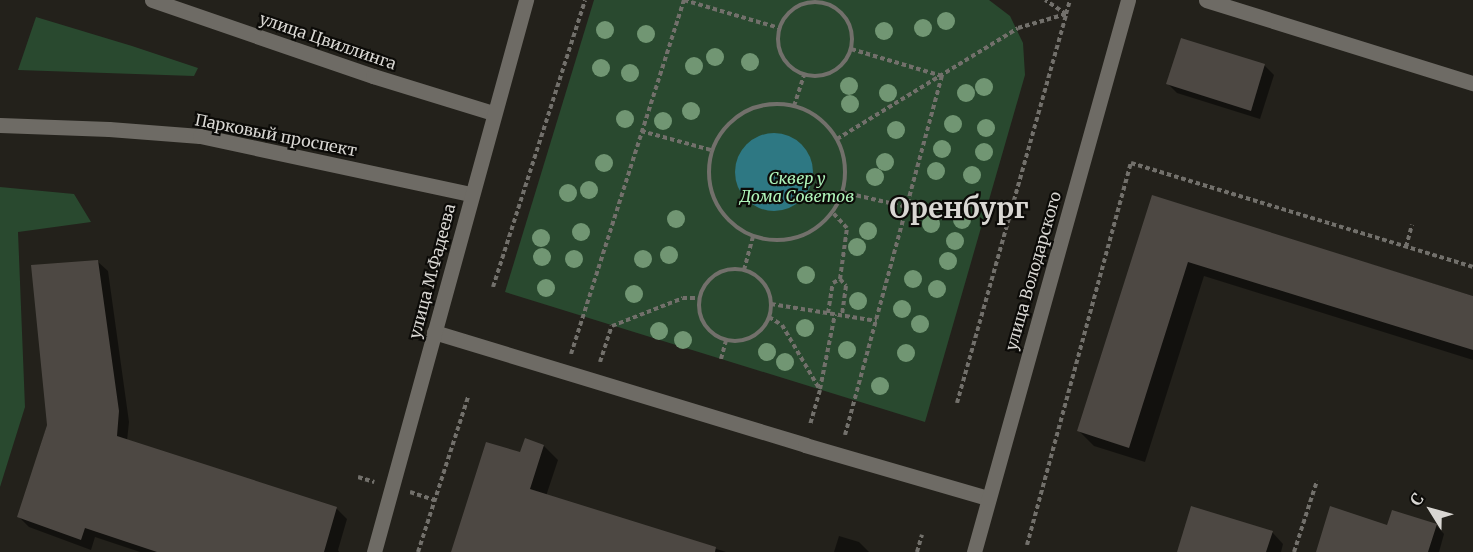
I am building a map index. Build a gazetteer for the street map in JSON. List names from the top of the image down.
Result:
{
  "streets": {
    "street": [
      "улица Цвиллинга",
      "Парковый проспект",
      "улица М.Фадеева",
      "улица Володарского"
    ]
  },
  "crossings": [
    ["улица Цвиллинга", "улица М.Фадеева"],
    ["Парковый проспект", "улица М.Фадеева"]
  ],
  "districts": ["Оренбург"],
  "parks": ["Сквер у Дома Советов"],
  "north": "top left"
}
